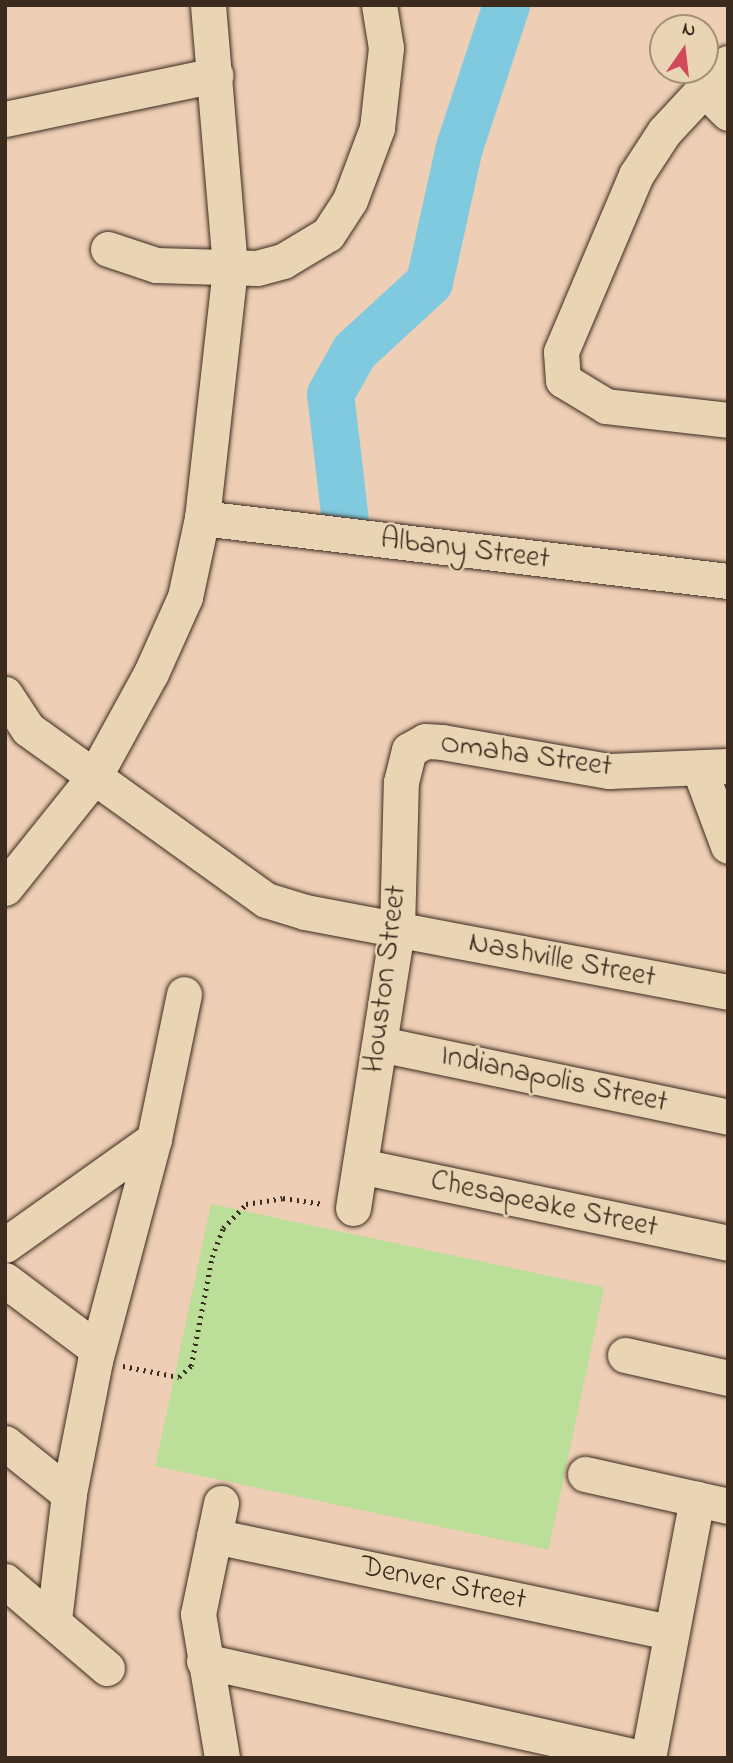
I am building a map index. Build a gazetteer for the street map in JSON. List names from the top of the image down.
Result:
{
  "streets": {
    "street": [
      "Albany Street",
      "Omaha Street",
      "Nashville Street",
      "Houston Street",
      "Indianapolis Street",
      "Chesapeake Street",
      "Denver Street"
    ]
  },
  "crossings": [
    ["Omaha Street", "Houston Street"],
    ["Nashville Street", "Houston Street"],
    ["Houston Street", "Indianapolis Street"],
    ["Houston Street", "Chesapeake Street"]
  ],
  "north": "top"
}
